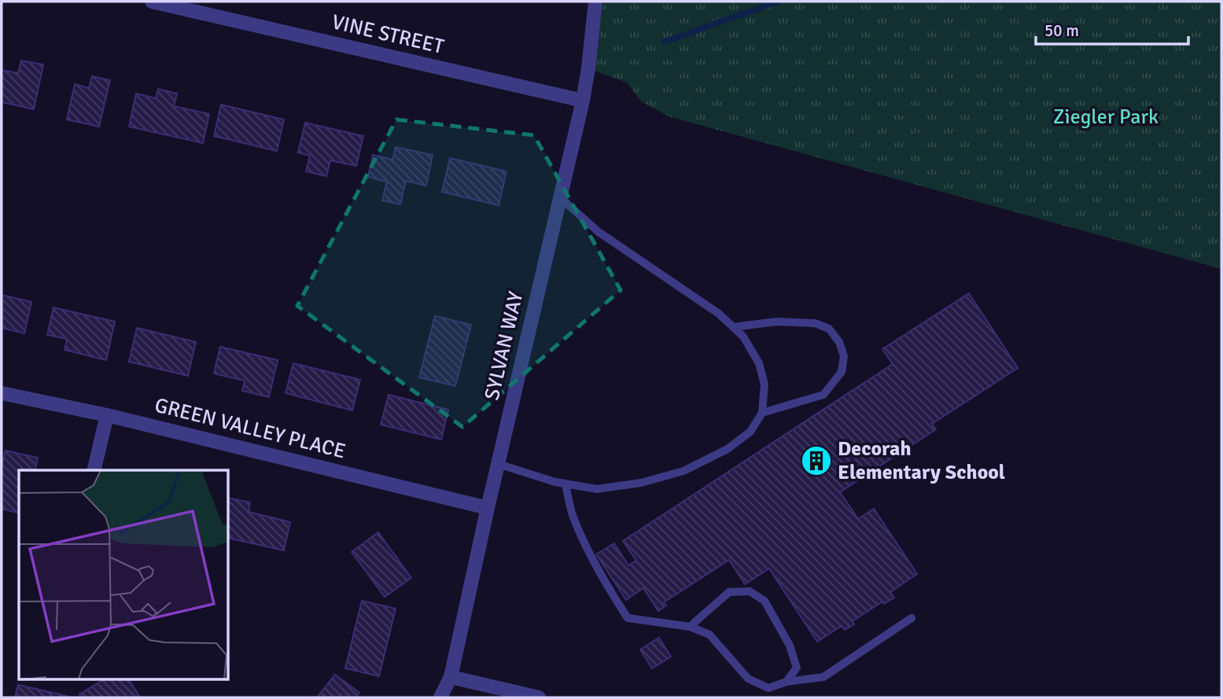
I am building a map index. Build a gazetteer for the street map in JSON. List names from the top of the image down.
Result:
{
  "streets": {
    "street": ["VINE STREET", "SYLVAN WAY", "GREEN VALLEY PLACE"]
  },
  "crossings": [
    ["VINE STREET", "SYLVAN WAY"],
    ["SYLVAN WAY", "GREEN VALLEY PLACE"]
  ],
  "parks": ["Ziegler Park"],
  "places": {
    "building": ["Decorah Elementary School"]
  },
  "scale_bar": "50 m"
}
